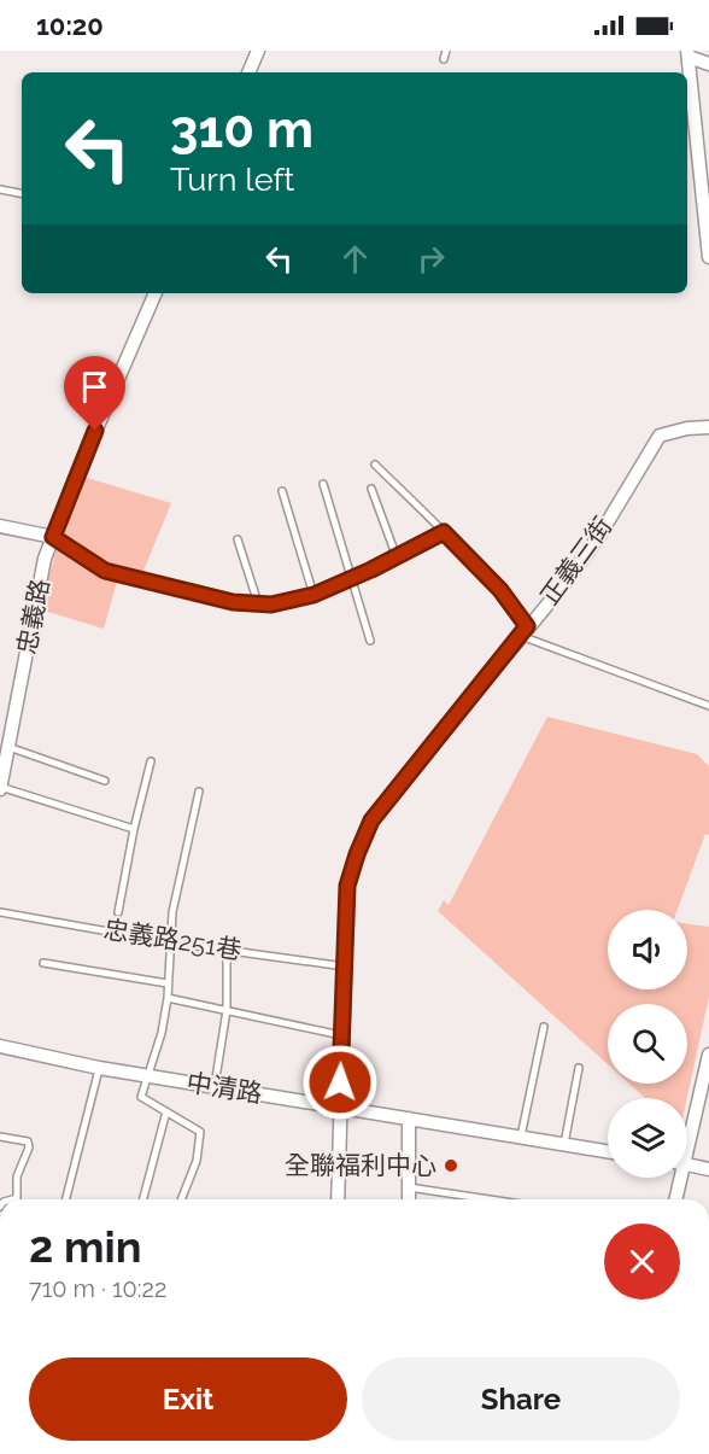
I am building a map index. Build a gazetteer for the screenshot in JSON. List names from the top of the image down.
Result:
{
  "streets": {
    "street": ["正義三街", "忠義路", "中清路"],
    "lane": ["忠義路251巷"]
  },
  "crossings": [
    ["正義三街", "忠義路251巷"],
    ["正義三街", "中清路"]
  ],
  "places": ["全聯福利中心"],
  "page": {
    "status": "10:20",
    "turn": ["310 m", "Turn left"],
    "heading": ["2 min", "710 m · 10:22"],
    "buttons": ["Exit", "Share"]
  }
}
